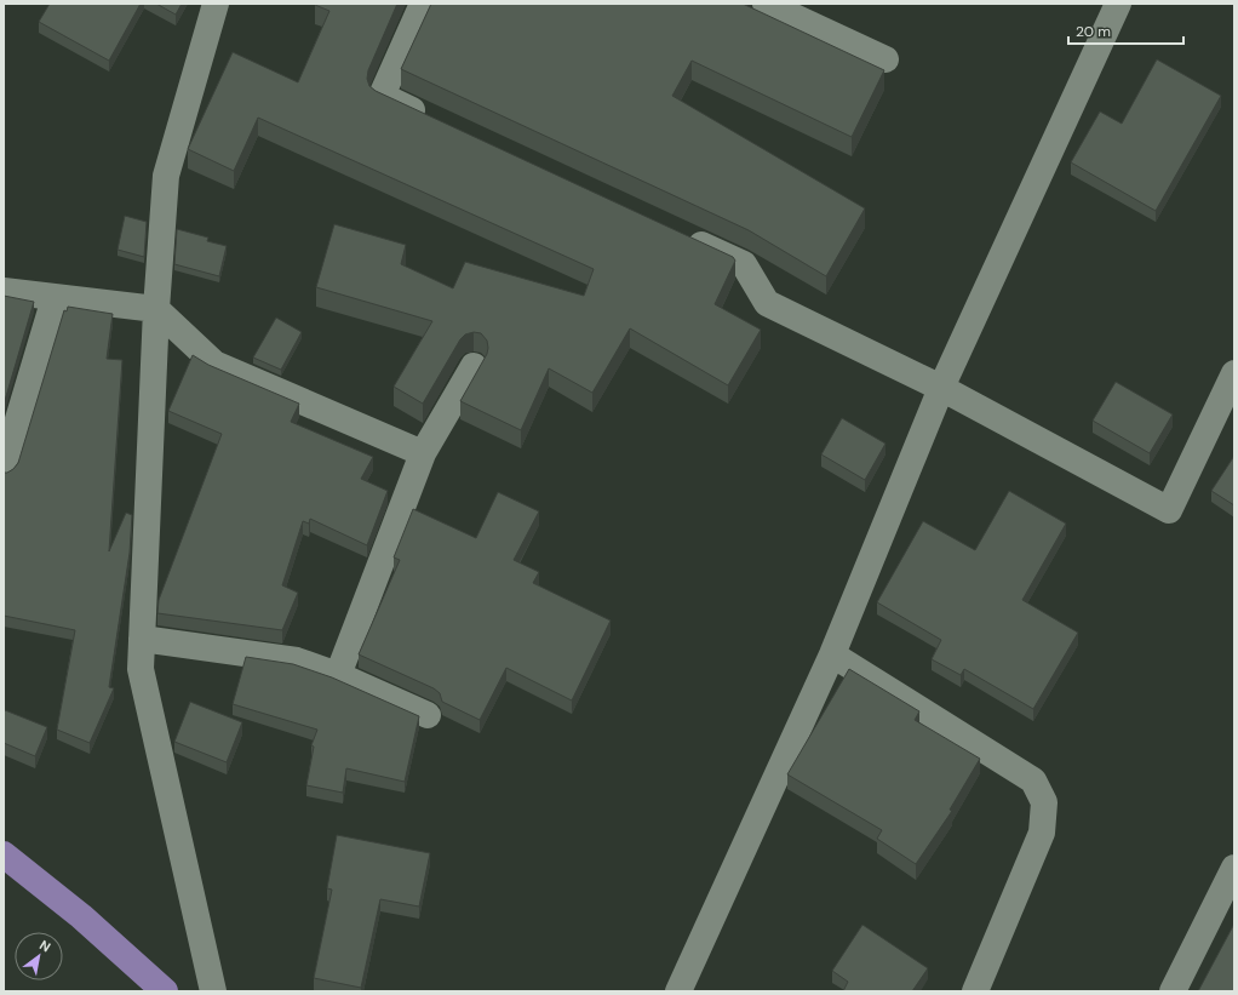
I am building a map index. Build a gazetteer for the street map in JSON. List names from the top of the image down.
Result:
{
  "scale_bar": "20 m",
  "north": "top right"
}
